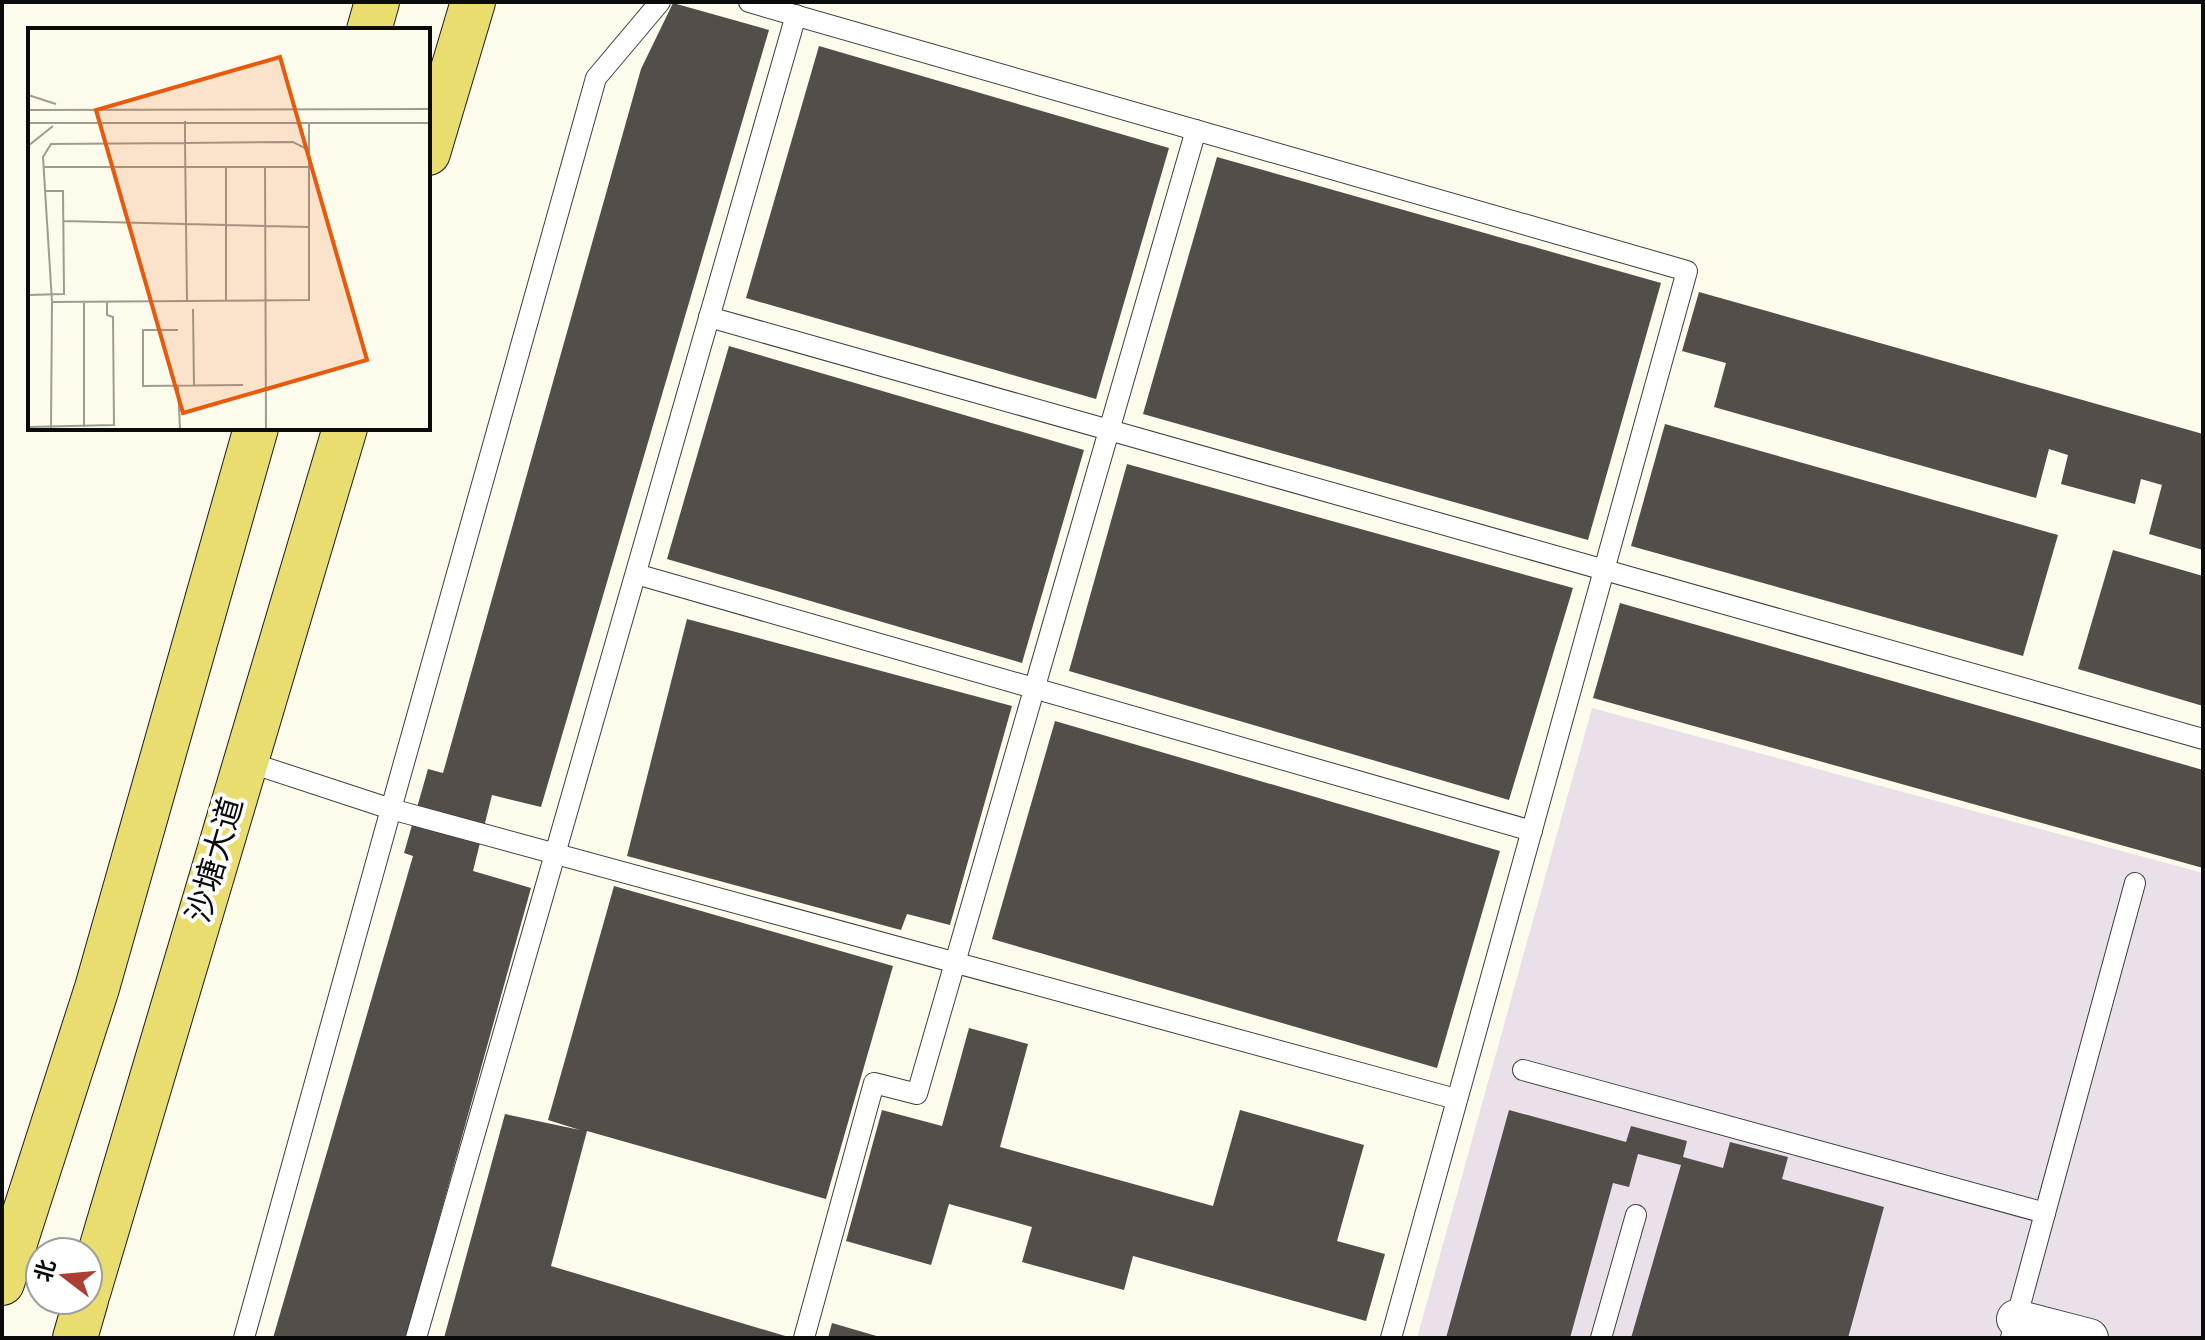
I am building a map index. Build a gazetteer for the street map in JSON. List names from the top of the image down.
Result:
{
  "streets": {
    "main road": ["沙塘大道"]
  },
  "north": "left"
}
